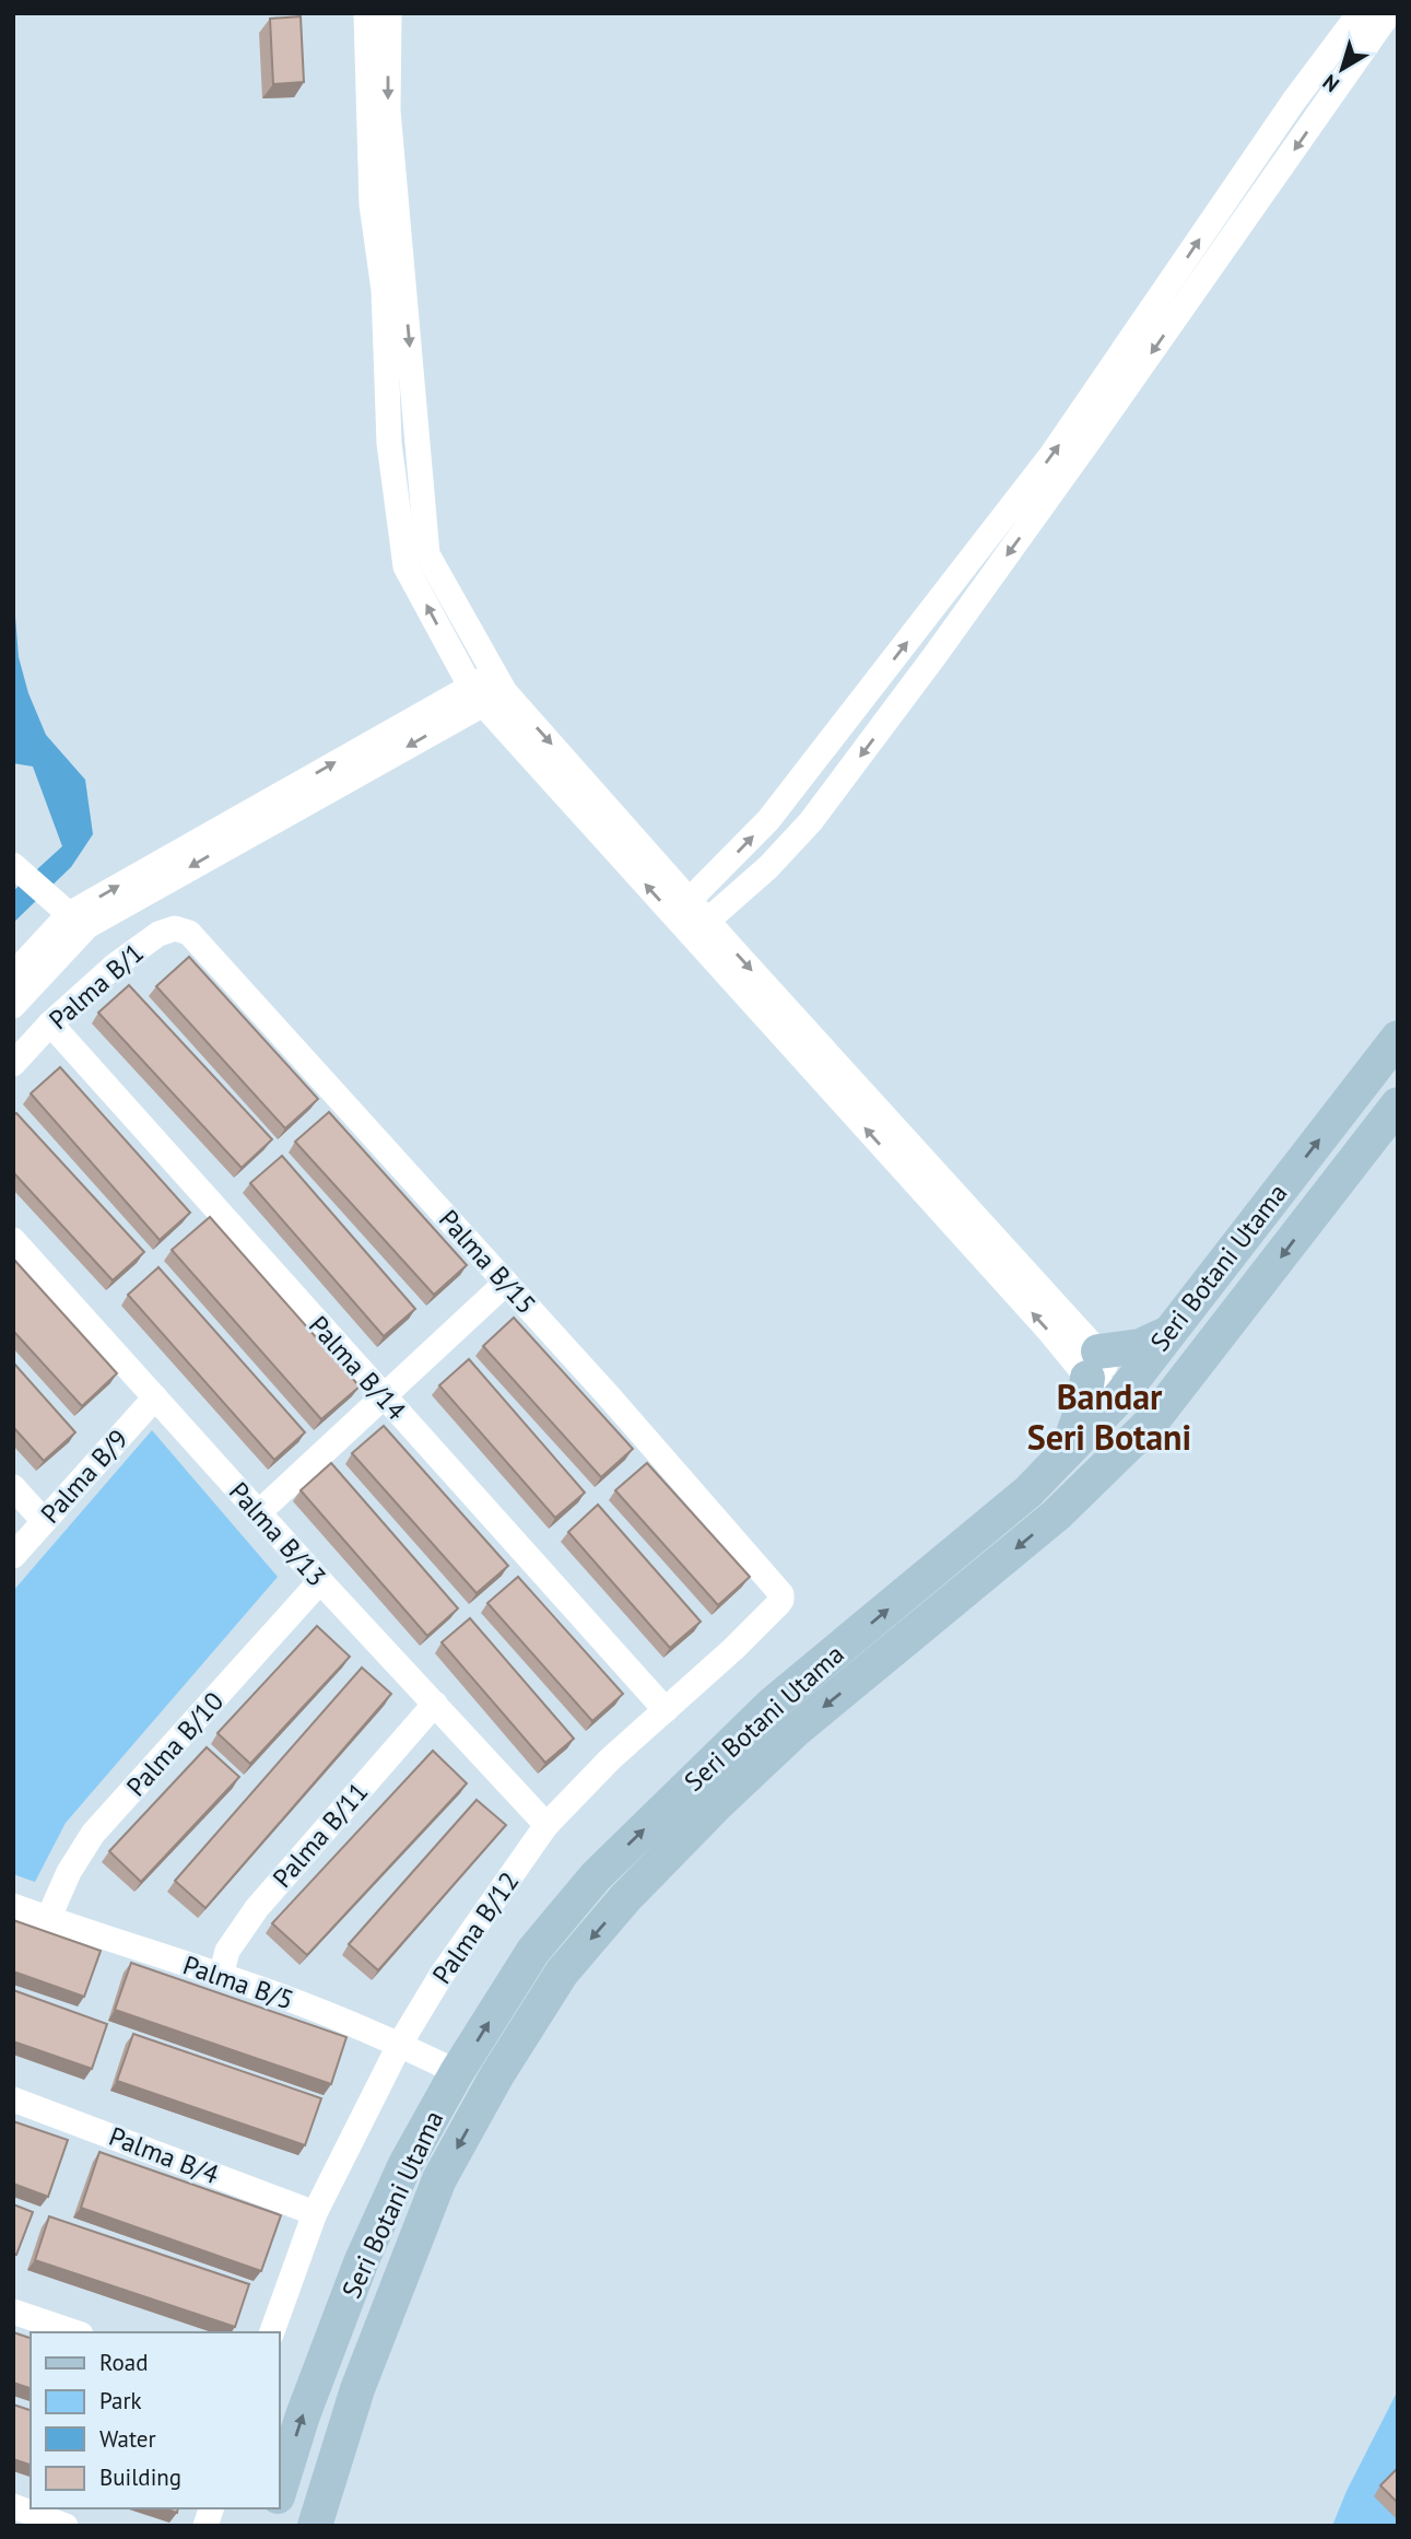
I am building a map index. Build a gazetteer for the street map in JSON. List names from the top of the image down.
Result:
{
  "streets": {
    "main road": ["Seri Botani Utama"],
    "street": [
      "Palma B/1",
      "Palma B/15",
      "Palma B/14",
      "Palma B/9",
      "Palma B/13",
      "Palma B/10",
      "Palma B/11",
      "Palma B/12",
      "Palma B/5",
      "Palma B/4"
    ]
  },
  "crossings": [
    ["Palma B/1", "Palma B/15"],
    ["Palma B/1", "Palma B/14"],
    ["Palma B/15", "Palma B/12"],
    ["Seri Botani Utama", "Palma B/5"],
    ["Palma B/14", "Palma B/12"],
    ["Palma B/9", "Palma B/13"],
    ["Palma B/13", "Palma B/10"],
    ["Palma B/13", "Palma B/11"],
    ["Palma B/13", "Palma B/12"],
    ["Palma B/10", "Palma B/5"],
    ["Palma B/11", "Palma B/5"],
    ["Palma B/12", "Palma B/5"],
    ["Palma B/12", "Palma B/4"]
  ],
  "districts": ["Bandar Seri Botani"],
  "legend": [
    "Road",
    "Park",
    "Water",
    "Building"
  ],
  "north": "bottom left"
}
